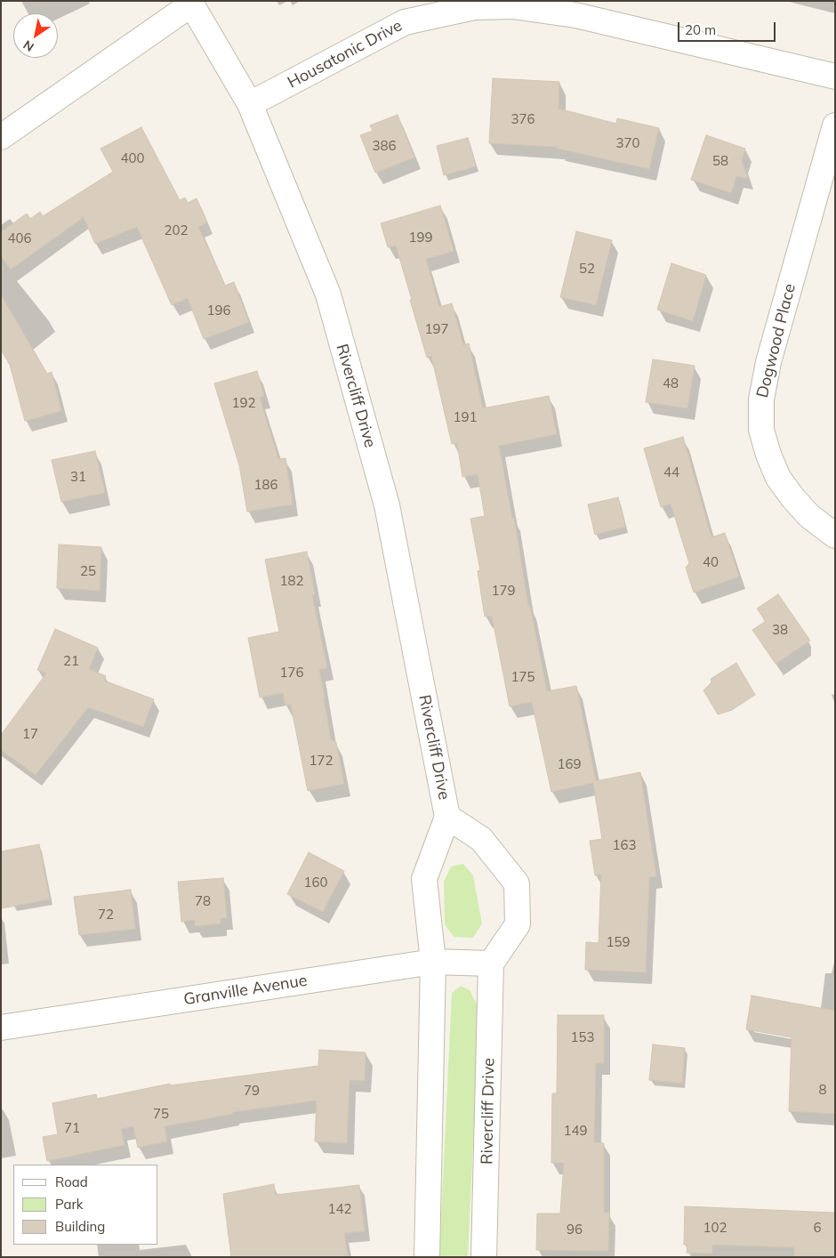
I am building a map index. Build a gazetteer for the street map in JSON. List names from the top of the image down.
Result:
{
  "streets": {
    "street": [
      "Housatonic Drive",
      "Dogwood Place",
      "Rivercliff Drive",
      "Granville Avenue"
    ]
  },
  "crossings": [
    ["Housatonic Drive", "Rivercliff Drive"],
    ["Rivercliff Drive", "Granville Avenue"]
  ],
  "house_numbers": [
    "376",
    "370",
    "386",
    "400",
    "58",
    "202",
    "199",
    "406",
    "52",
    "196",
    "197",
    "48",
    "192",
    "191",
    "44",
    "31",
    "186",
    "40",
    "25",
    "182",
    "179",
    "38",
    "21",
    "176",
    "175",
    "17",
    "172",
    "169",
    "163",
    "160",
    "78",
    "72",
    "159",
    "153",
    "8",
    "79",
    "75",
    "71",
    "149",
    "142",
    "102",
    "6",
    "96"
  ],
  "legend": ["Road", "Park", "Building"],
  "scale_bar": "20 m",
  "north": "bottom left"
}
